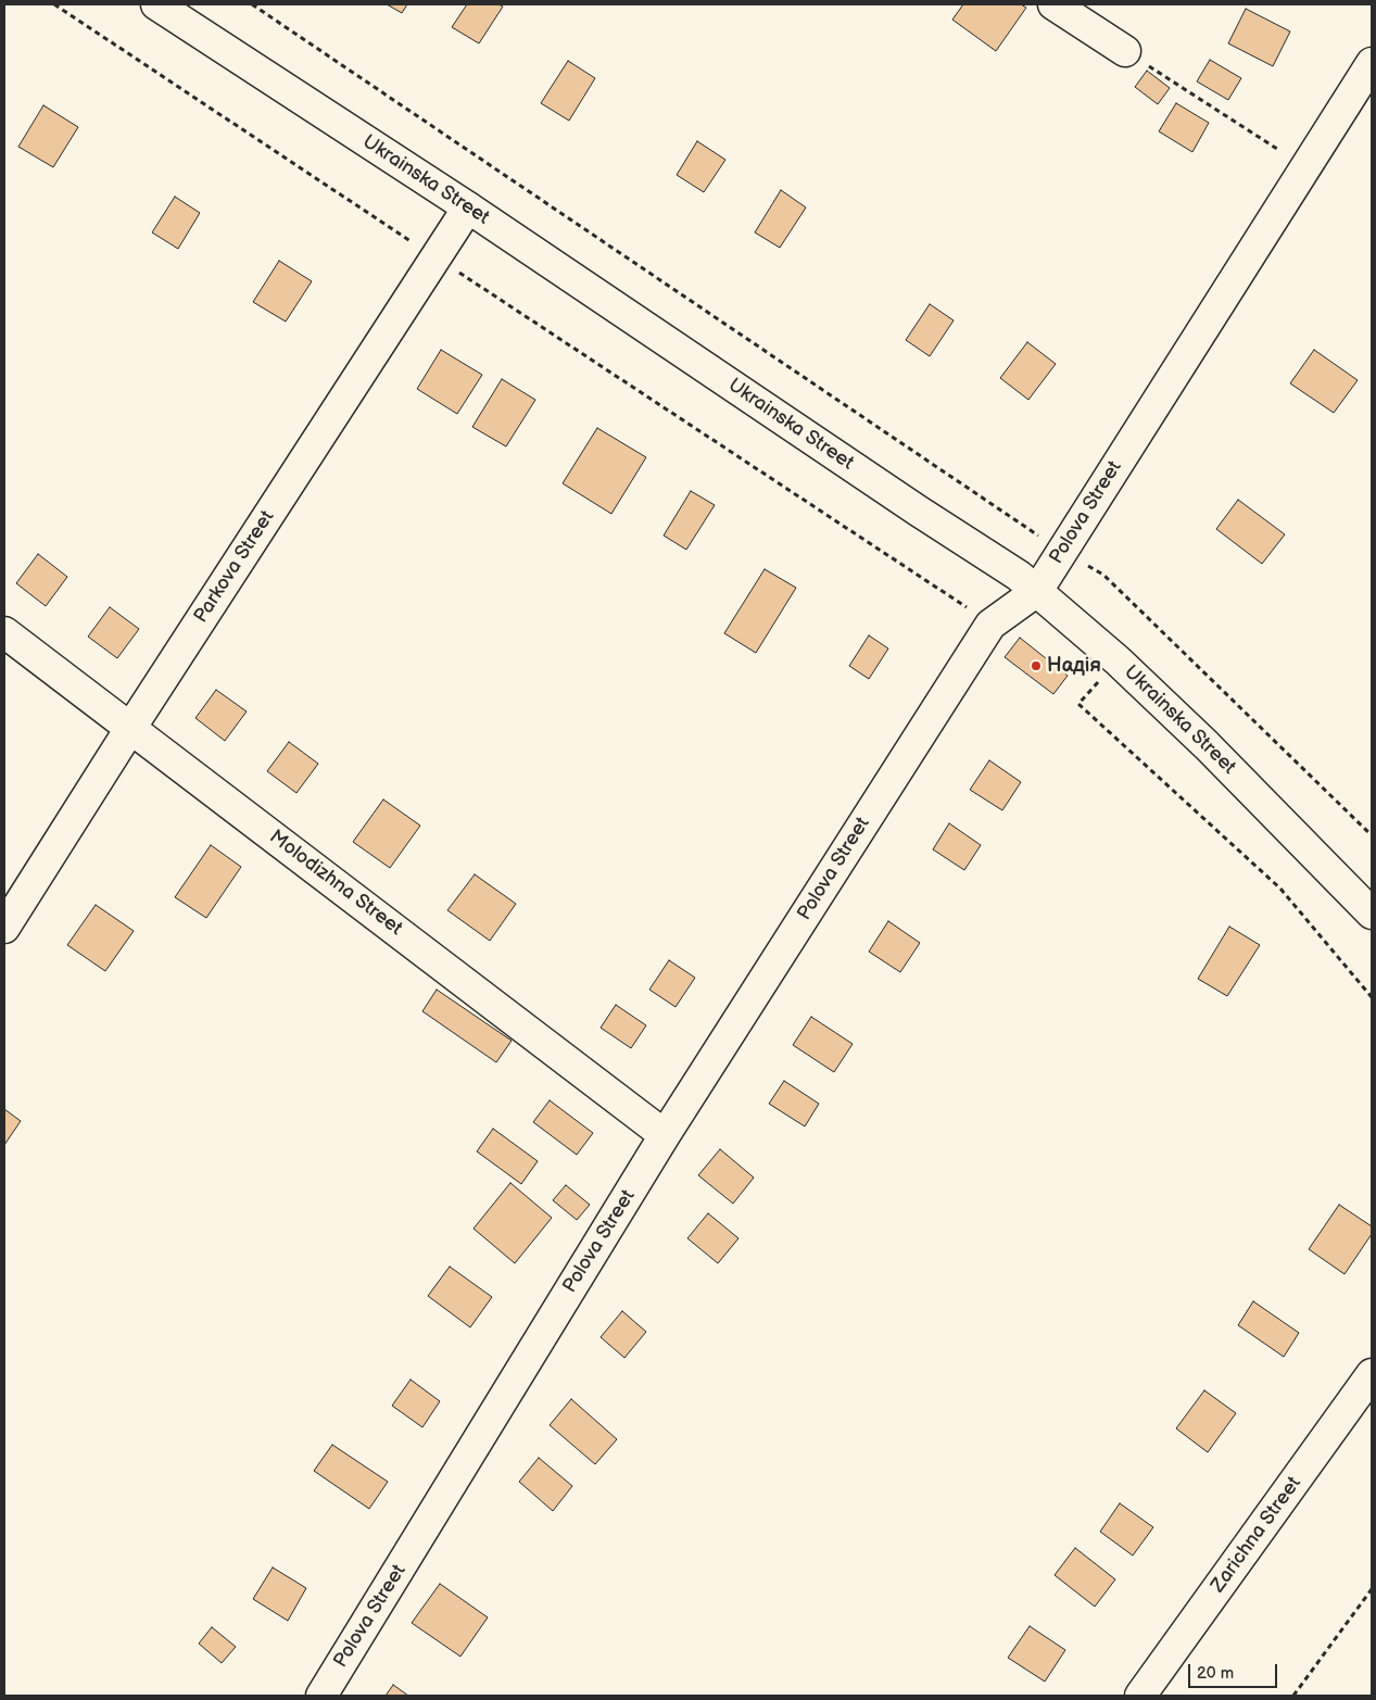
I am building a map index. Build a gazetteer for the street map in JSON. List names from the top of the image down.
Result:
{
  "streets": {
    "street": [
      "Ukrainska Street",
      "Polova Street",
      "Parkova Street",
      "Molodizhna Street",
      "Zarichna Street"
    ]
  },
  "crossings": [
    ["Ukrainska Street", "Polova Street"],
    ["Ukrainska Street", "Parkova Street"],
    ["Polova Street", "Molodizhna Street"],
    ["Parkova Street", "Molodizhna Street"]
  ],
  "places": ["Надія"],
  "scale_bar": "20 m"
}
